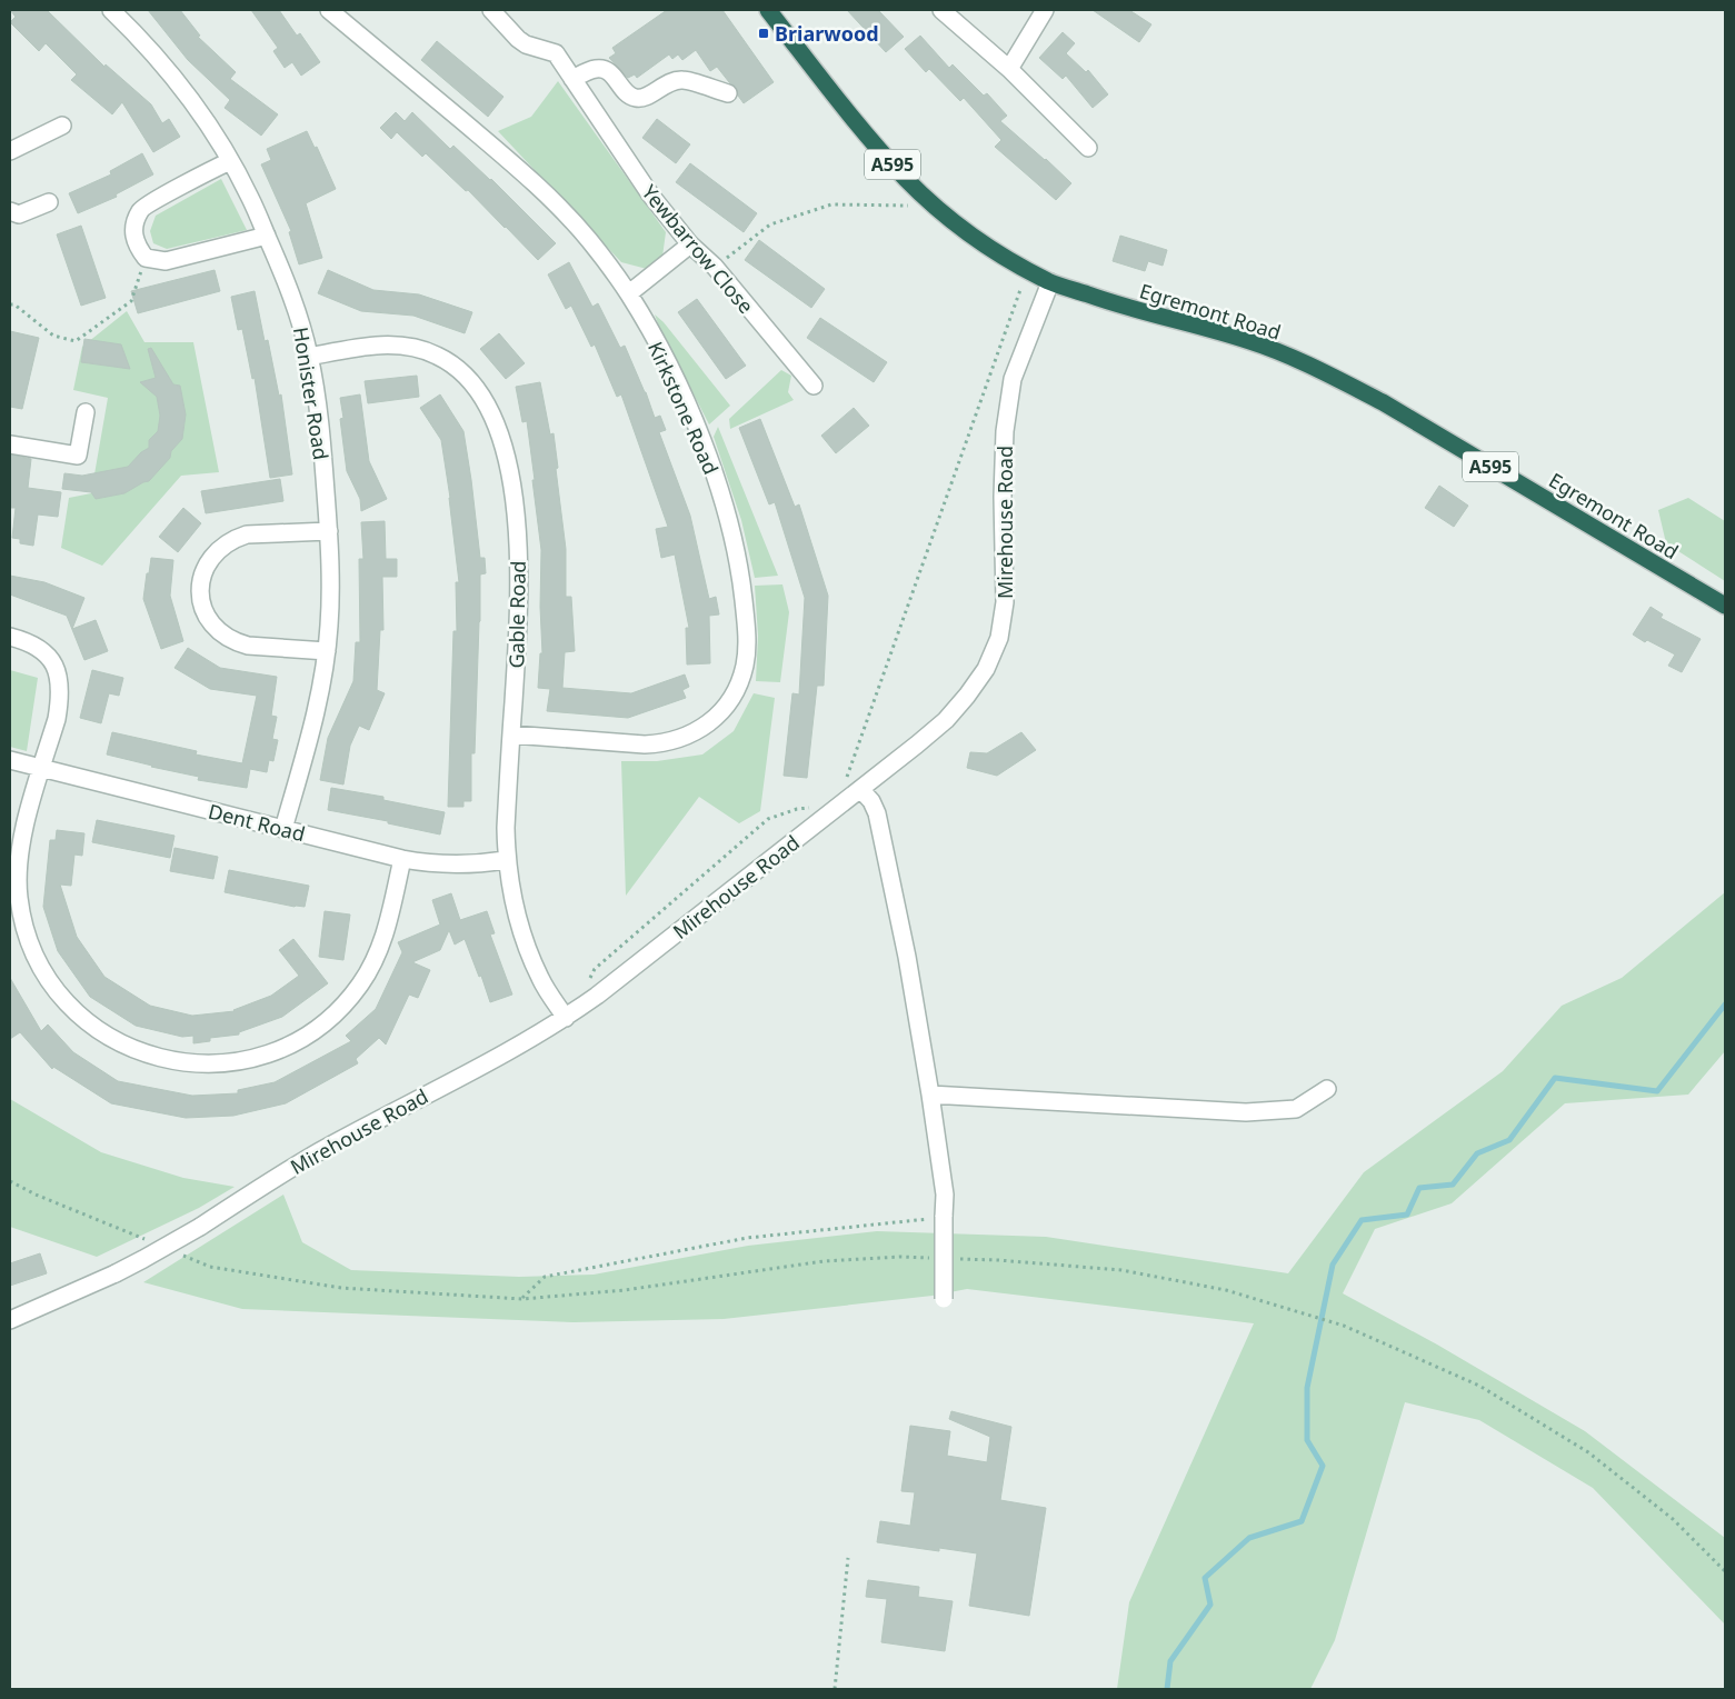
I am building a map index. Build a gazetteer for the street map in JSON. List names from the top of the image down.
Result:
{
  "streets": {
    "highway": ["A595", "Egremont Road"],
    "street": [
      "Yewbarrow Close",
      "Honister Road",
      "Kirkstone Road",
      "Mirehouse Road",
      "Gable Road",
      "Dent Road"
    ]
  },
  "crossings": [
    ["Egremont Road", "Mirehouse Road"],
    ["Honister Road", "Gable Road"],
    ["Honister Road", "Dent Road"],
    ["Kirkstone Road", "Gable Road"],
    ["Mirehouse Road", "Gable Road"],
    ["Gable Road", "Dent Road"]
  ],
  "places": {
    "transit": ["Briarwood"]
  }
}
